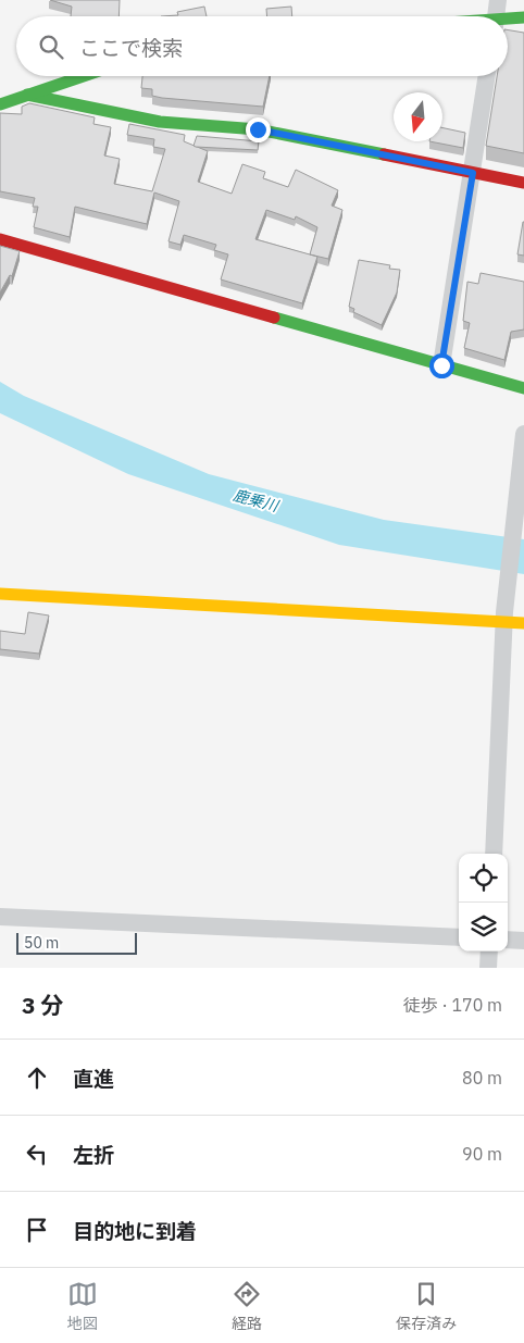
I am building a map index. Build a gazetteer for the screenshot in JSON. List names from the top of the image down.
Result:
{
  "water": ["鹿乗川"],
  "scale_bar": "50 m",
  "north": "bottom",
  "page": {
    "search": "ここで検索",
    "scale": "50 m",
    "heading": ["3 分", "徒歩 · 170 m"],
    "list": [
      ["直進", "80 m"],
      ["左折", "90 m"],
      "目的地に到着"
    ],
    "nav": ["地図", "経路", "保存済み"]
  }
}
